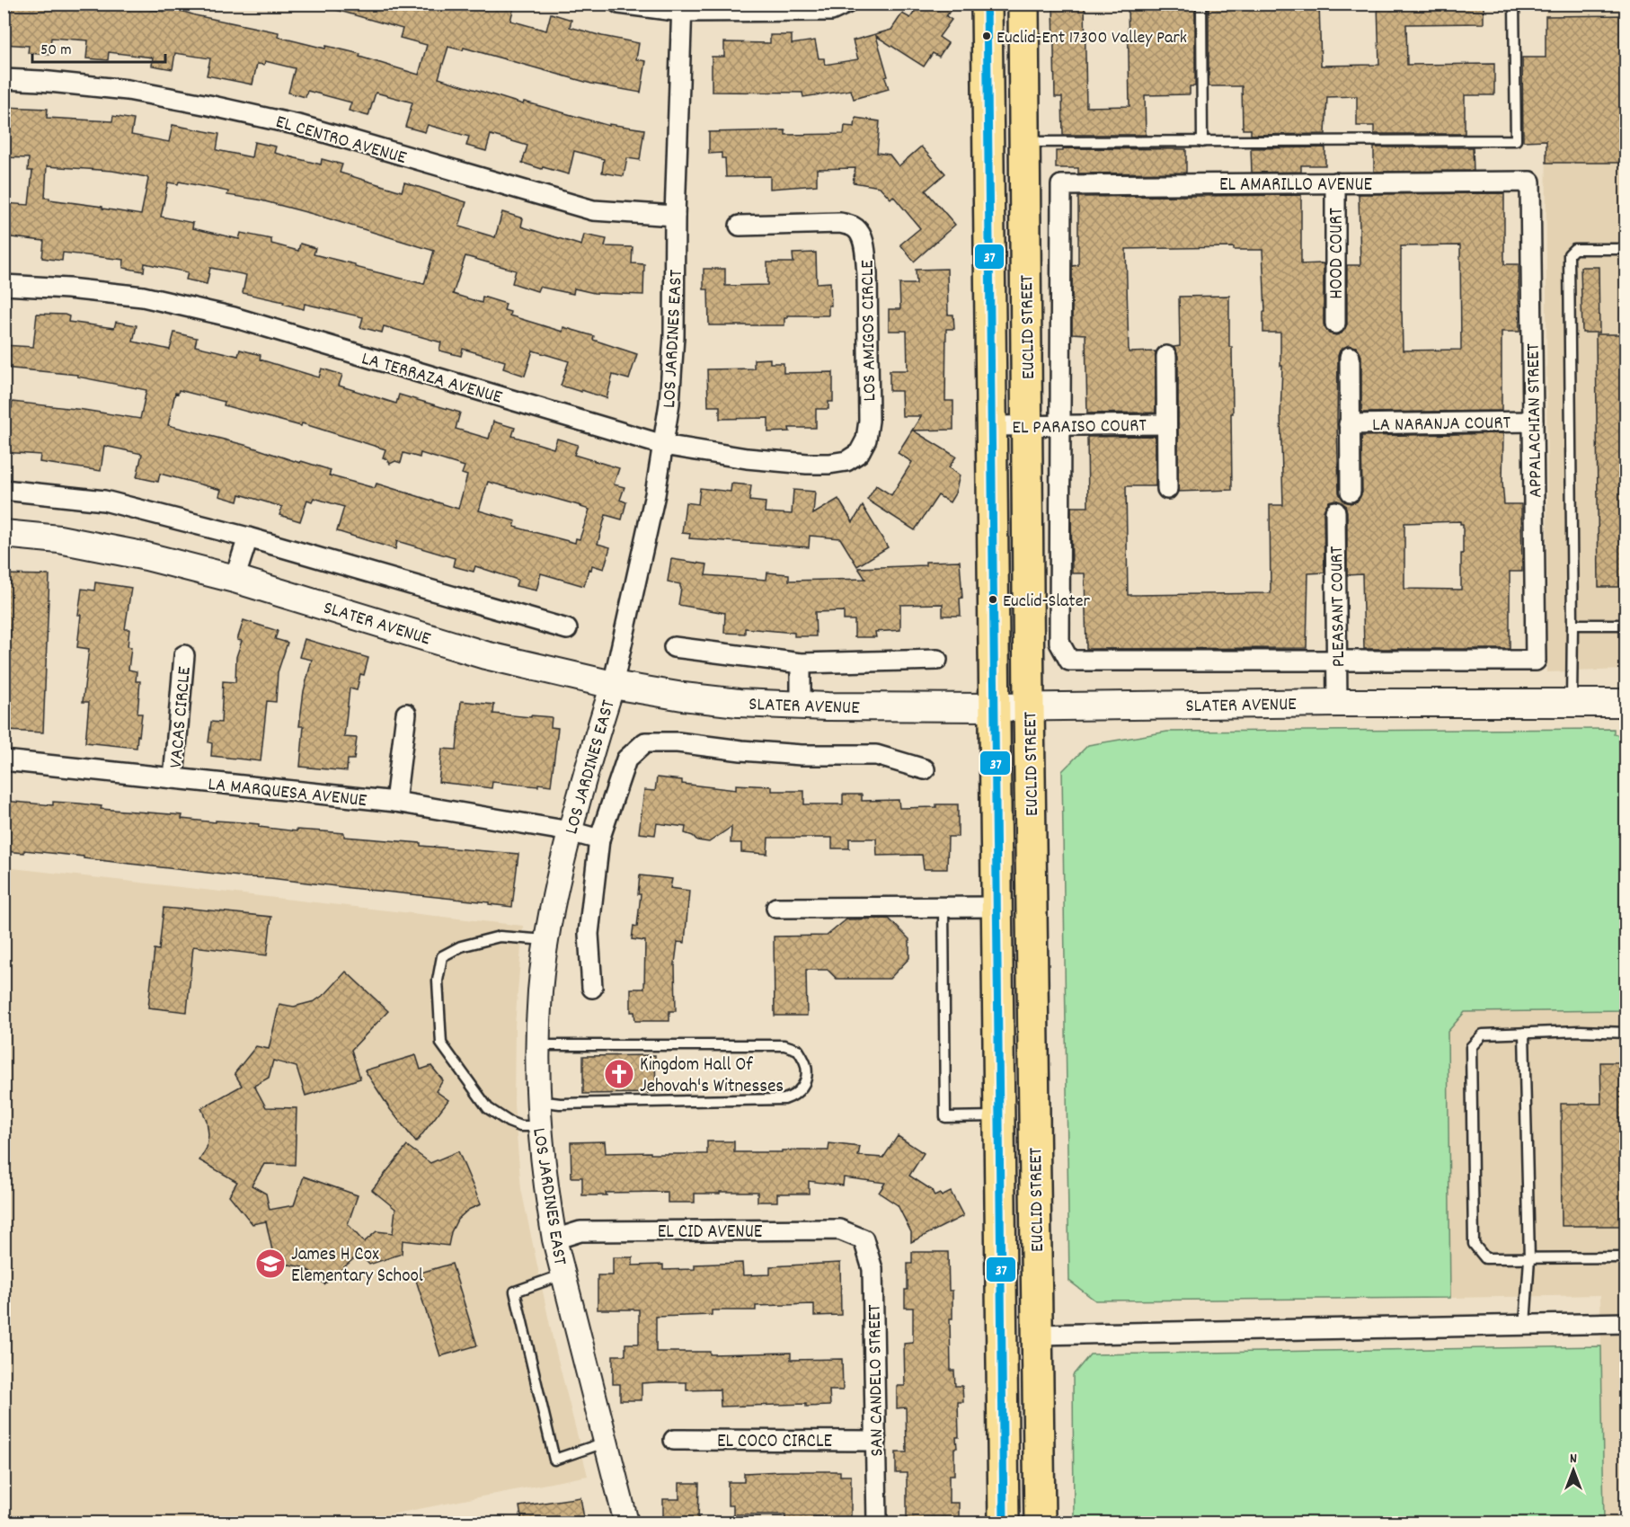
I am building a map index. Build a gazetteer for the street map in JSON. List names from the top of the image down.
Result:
{
  "streets": {
    "main road": ["EUCLID STREET", "SLATER AVENUE"],
    "street": [
      "EL CENTRO AVENUE",
      "EL AMARILLO AVENUE",
      "HOOD COURT",
      "LOS AMIGOS CIRCLE",
      "LOS JARDINES EAST",
      "LA TERRAZA AVENUE",
      "APPALACHIAN STREET",
      "LA NARANJA COURT",
      "EL PARAISO COURT",
      "PLEASANT COURT",
      "VACAS CIRCLE",
      "LA MARQUESA AVENUE",
      "EL CID AVENUE",
      "SAN CANDELO STREET",
      "EL COCO CIRCLE"
    ]
  },
  "crossings": [
    ["EL CENTRO AVENUE", "LOS JARDINES EAST"],
    ["EL AMARILLO AVENUE", "HOOD COURT"],
    ["EL AMARILLO AVENUE", "APPALACHIAN STREET"],
    ["EL AMARILLO AVENUE", "EL PARAISO COURT"],
    ["EUCLID STREET", "EL PARAISO COURT"],
    ["EUCLID STREET", "SLATER AVENUE"],
    ["LOS AMIGOS CIRCLE", "LA TERRAZA AVENUE"],
    ["LOS JARDINES EAST", "LA TERRAZA AVENUE"],
    ["LOS JARDINES EAST", "SLATER AVENUE"],
    ["LOS JARDINES EAST", "LA MARQUESA AVENUE"],
    ["LOS JARDINES EAST", "EL CID AVENUE"],
    ["APPALACHIAN STREET", "LA NARANJA COURT"],
    ["APPALACHIAN STREET", "PLEASANT COURT"],
    ["PLEASANT COURT", "SLATER AVENUE"],
    ["VACAS CIRCLE", "LA MARQUESA AVENUE"],
    ["EL CID AVENUE", "SAN CANDELO STREET"],
    ["SAN CANDELO STREET", "EL COCO CIRCLE"]
  ],
  "places": {
    "other": ["Euclid-Ent 17300 Valley Park", "Euclid-Slater"],
    "church": ["Kingdom Hall Of Jehovah's Witnesses"],
    "school or university": ["James H Cox Elementary School"]
  },
  "lines": ["transit line 37"],
  "scale_bar": "50 m",
  "north": "top"
}
